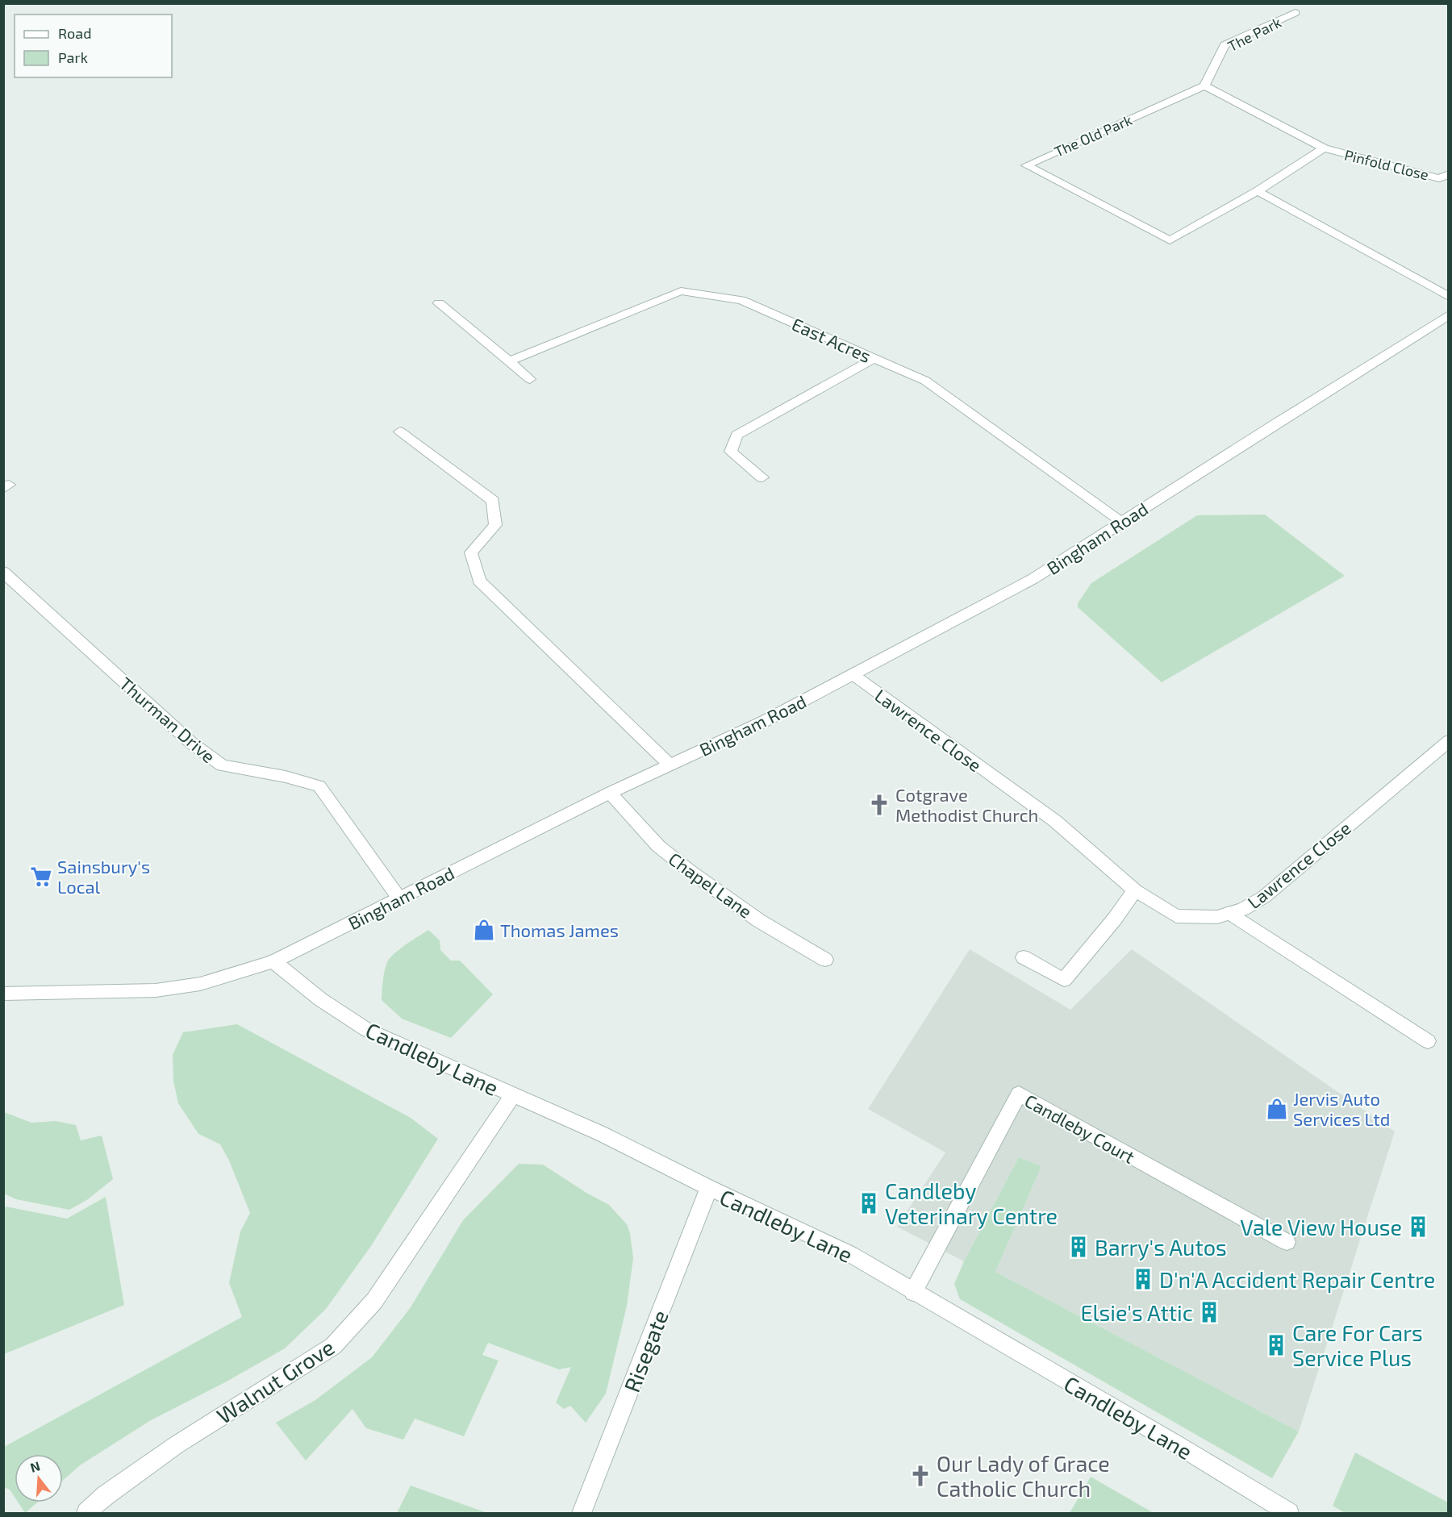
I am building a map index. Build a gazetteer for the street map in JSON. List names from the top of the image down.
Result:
{
  "streets": {
    "street": [
      "The Park",
      "The Old Park",
      "Pinfold Close",
      "East Acres",
      "Bingham Road",
      "Thurman Drive",
      "Lawrence Close",
      "Chapel Lane",
      "Candleby Lane",
      "Candleby Court",
      "Risegate",
      "Walnut Grove"
    ]
  },
  "crossings": [
    ["The Park", "The Old Park"],
    ["The Old Park", "Pinfold Close"],
    ["East Acres", "Bingham Road"],
    ["Bingham Road", "Thurman Drive"],
    ["Bingham Road", "Lawrence Close"],
    ["Bingham Road", "Chapel Lane"],
    ["Bingham Road", "Candleby Lane"],
    ["Candleby Lane", "Candleby Court"],
    ["Candleby Lane", "Risegate"],
    ["Candleby Lane", "Walnut Grove"]
  ],
  "places": {
    "church": ["Cotgrave Methodist Church", "Our Lady of Grace Catholic Church"],
    "supermarket": ["Sainsbury's Local"],
    "shop": ["Thomas James", "Jervis Auto Services Ltd"],
    "building": [
      "Candleby Veterinary Centre",
      "Vale View House",
      "Barry's Autos",
      "D'n'A Accident Repair Centre",
      "Elsie's Attic",
      "Care For Cars Service Plus"
    ]
  },
  "legend": ["Road", "Park"],
  "north": "top"
}
